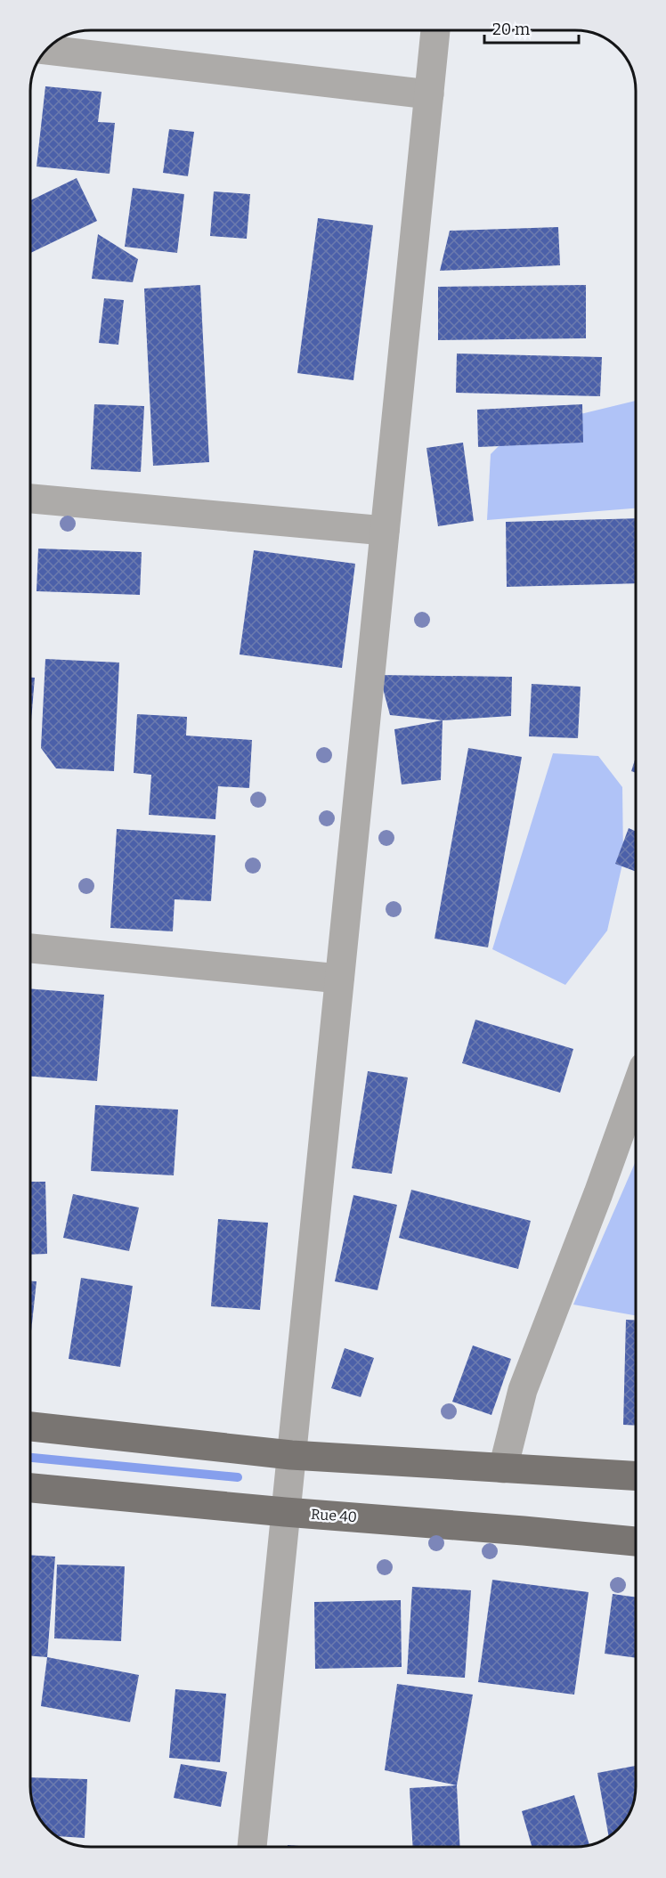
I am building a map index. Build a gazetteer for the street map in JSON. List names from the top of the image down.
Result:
{
  "streets": {
    "main road": ["Rue 40"]
  },
  "scale_bar": "20 m"
}
